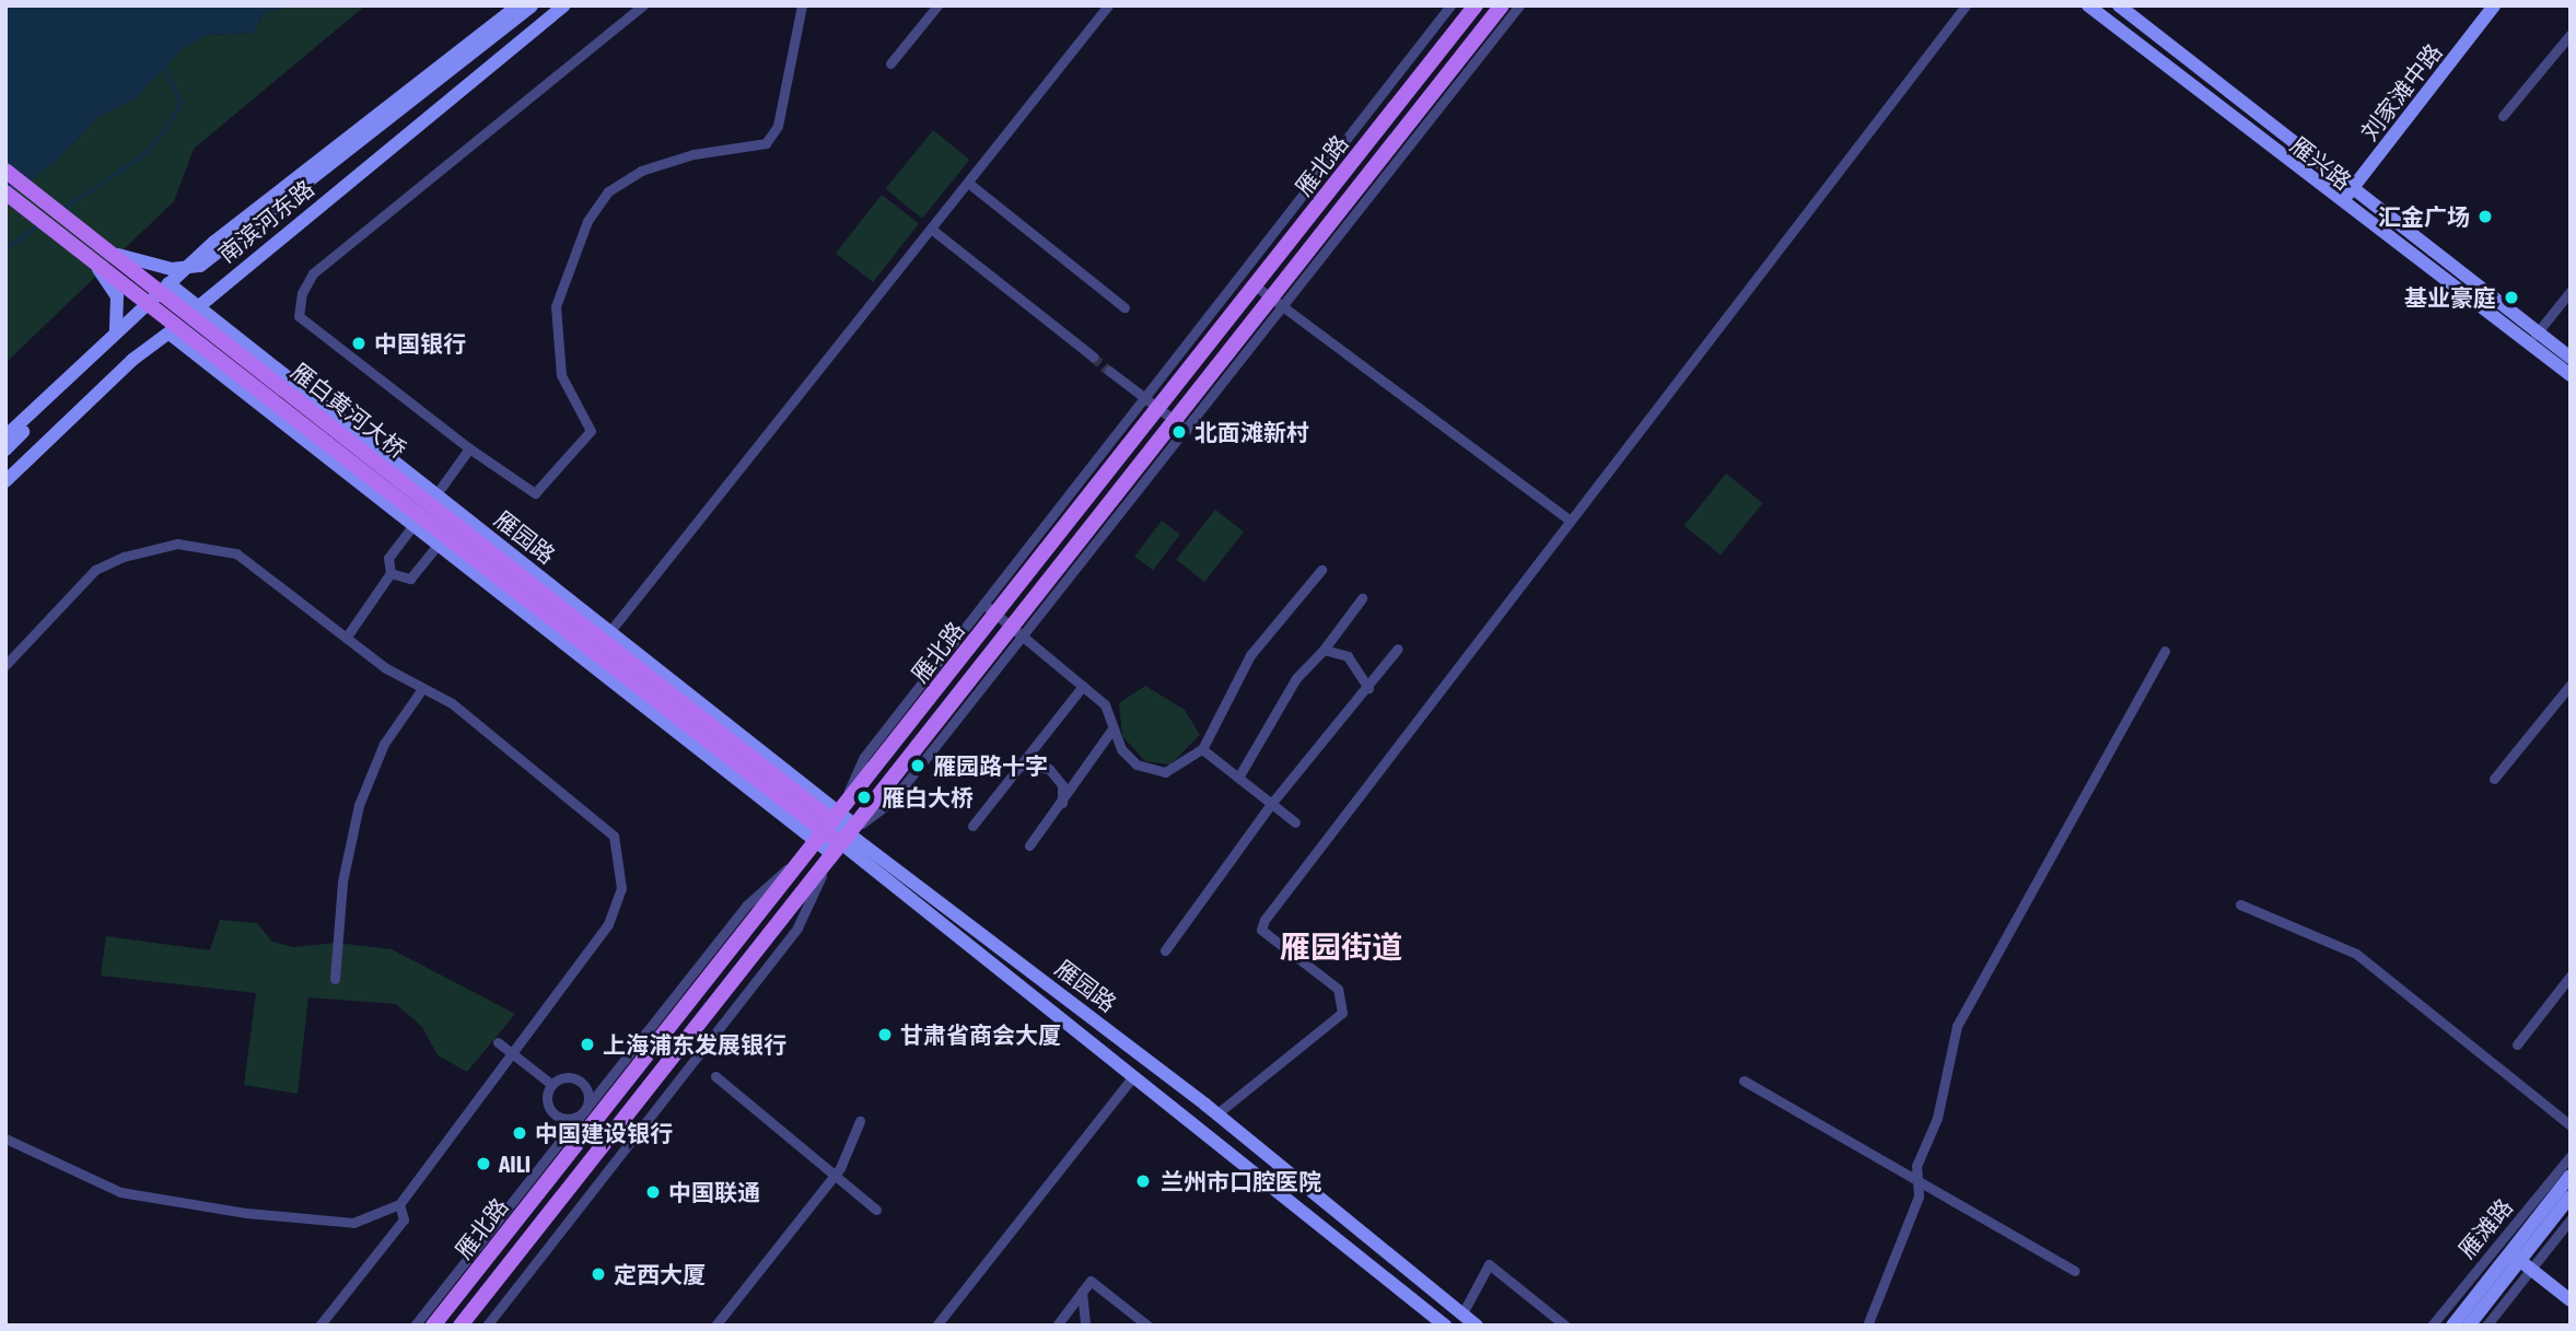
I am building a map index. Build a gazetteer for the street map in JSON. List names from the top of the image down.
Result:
{
  "streets": {
    "main road": [
      "刘家滩中路",
      "雁兴路",
      "雁北路",
      "南滨河东路",
      "雁白黄河大桥",
      "雁园路",
      "雁滩路"
    ]
  },
  "crossings": [
    ["刘家滩中路", "雁兴路"],
    ["雁北路", "雁园路"],
    ["南滨河东路", "雁园路"],
    ["雁白黄河大桥", "雁园路"]
  ],
  "districts": ["雁园街道"],
  "places": [
    "汇金广场",
    "基业豪庭",
    "中国银行",
    "北面滩新村",
    "雁园路十字",
    "雁白大桥",
    "甘肃省商会大厦",
    "上海浦东发展银行",
    "中国建设银行",
    "AILI",
    "兰州市口腔医院",
    "中国联通",
    "定西大厦"
  ]
}
